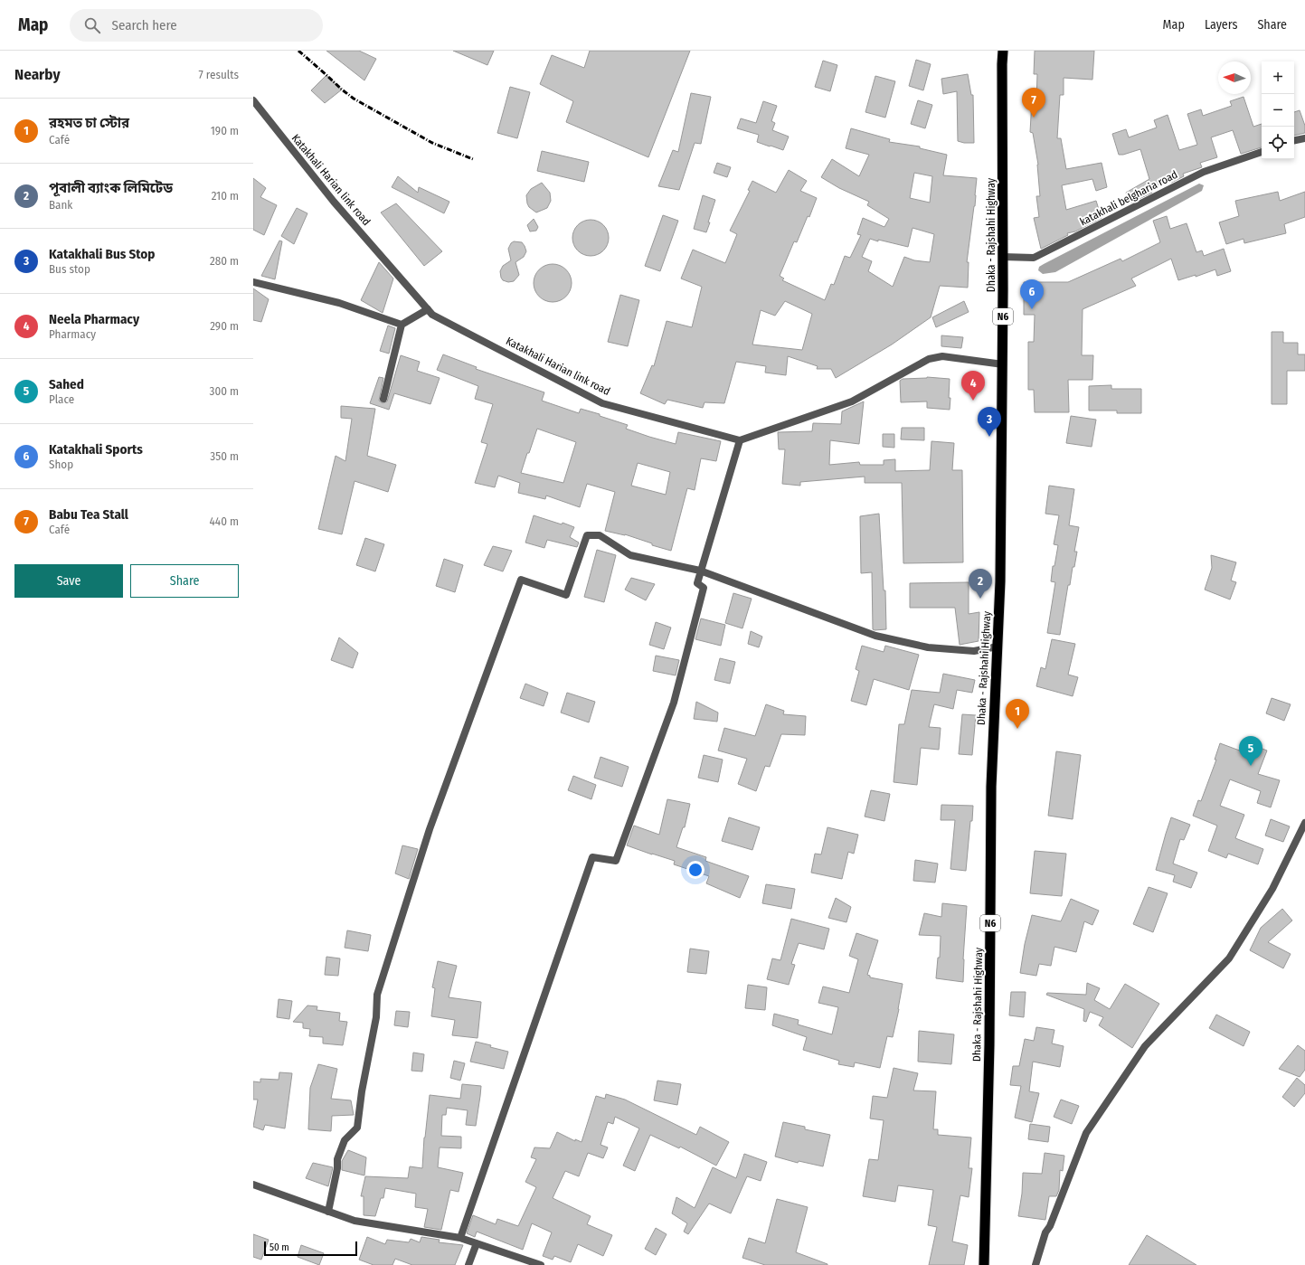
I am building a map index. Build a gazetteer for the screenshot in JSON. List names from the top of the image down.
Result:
{
  "streets": {
    "highway": ["Dhaka - Rajshahi Highway", "N6"],
    "street": ["Katakhali Harian link road", "katakhali belgharia road"]
  },
  "crossings": [
    ["katakhali belgharia road", "Dhaka - Rajshahi Highway"]
  ],
  "scale_bar": "50 m",
  "north": "left",
  "page": {
    "header": "Map",
    "search": "Search here",
    "nav": ["Map", "Layers", "Share"],
    "heading": ["Nearby", "7 results"],
    "map_buttons": ["+", "−"],
    "pins": [
      "7",
      "6",
      "4",
      "3",
      "2",
      "1",
      "5"
    ],
    "list": [
      {
        "mark": "1",
        "name": "রহমত চা স্টোর",
        "note": "Café",
        "value": "190 m"
      },
      {
        "mark": "2",
        "name": "পূবালী ব্যাংক লিমিটেড",
        "note": "Bank",
        "value": "210 m"
      },
      {
        "mark": "3",
        "name": "Katakhali Bus Stop",
        "note": "Bus stop",
        "value": "280 m"
      },
      {
        "mark": "4",
        "name": "Neela Pharmacy",
        "note": "Pharmacy",
        "value": "290 m"
      },
      {
        "mark": "5",
        "name": "Sahed",
        "note": "Place",
        "value": "300 m"
      },
      {
        "mark": "6",
        "name": "Katakhali Sports",
        "note": "Shop",
        "value": "350 m"
      },
      {
        "mark": "7",
        "name": "Babu Tea Stall",
        "note": "Café",
        "value": "440 m"
      }
    ],
    "buttons": ["Save", "Share"],
    "scale": "50 m"
  }
}
